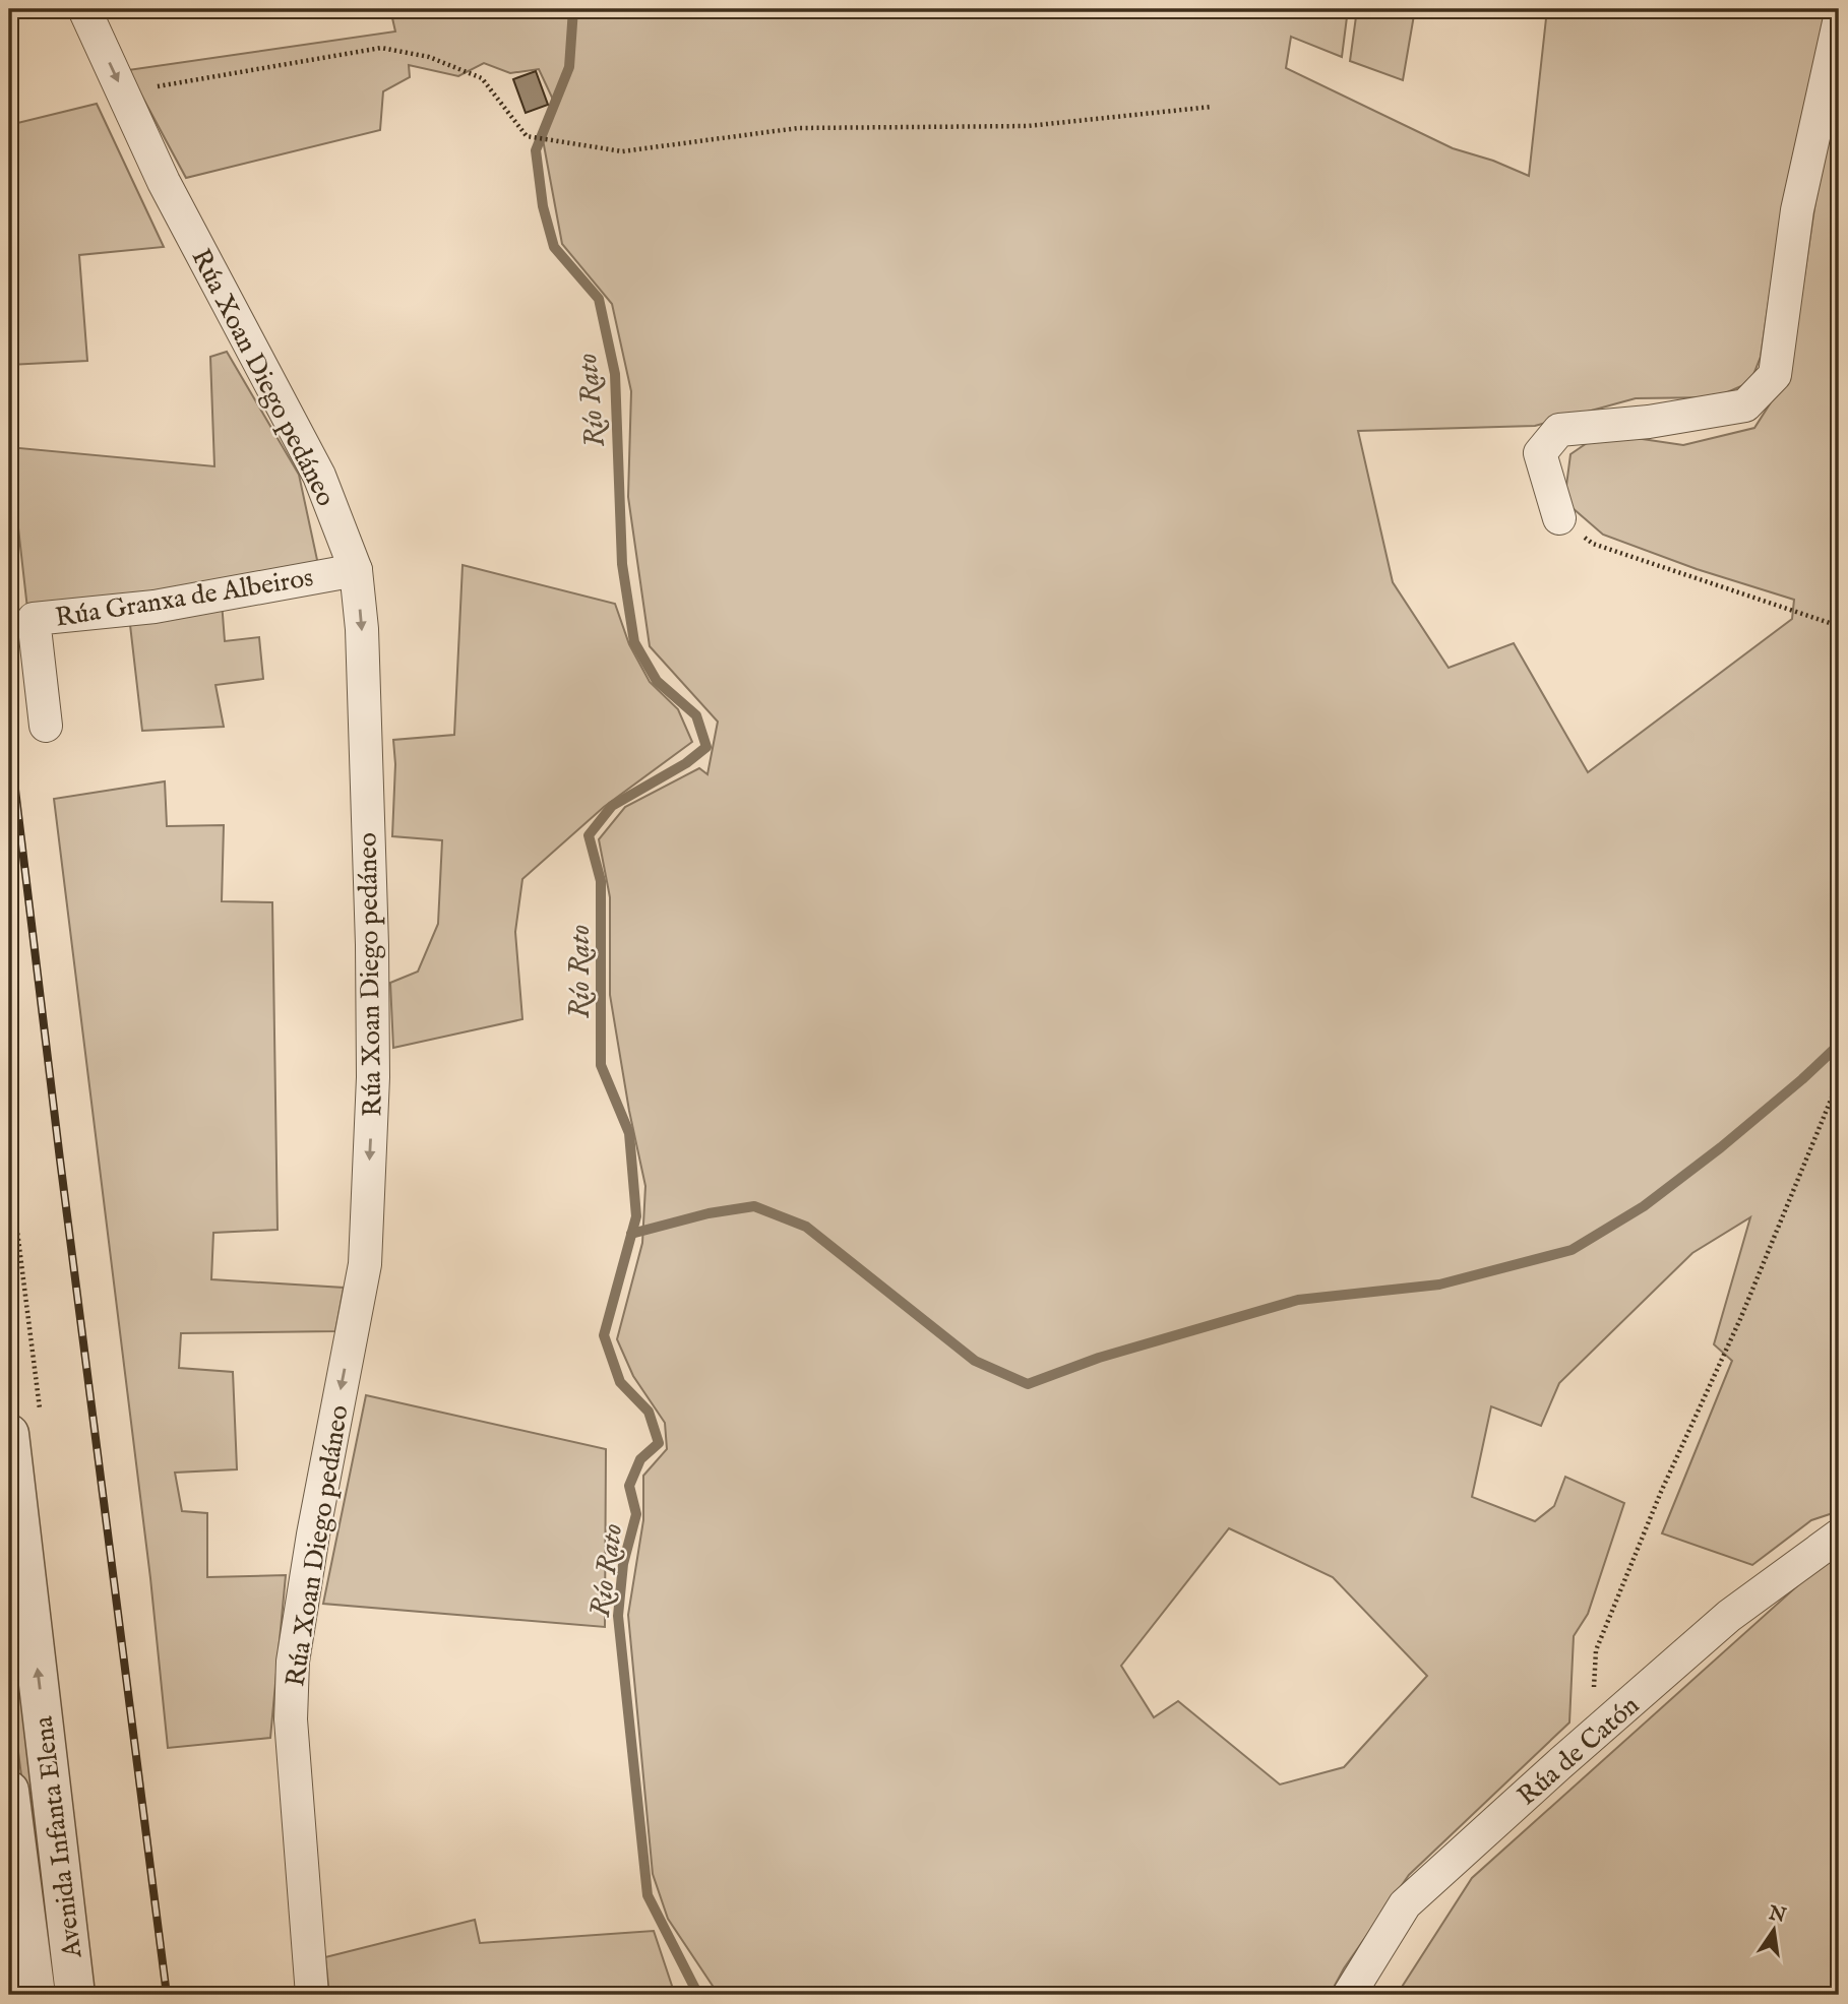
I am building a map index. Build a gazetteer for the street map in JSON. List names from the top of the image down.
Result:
{
  "streets": {
    "street": [
      "Rúa Xoan Diego pedáneo",
      "Rúa Granxa de Albeiros",
      "Rúa de Catón",
      "Avenida Infanta Elena"
    ]
  },
  "crossings": [
    ["Rúa Xoan Diego pedáneo", "Rúa Granxa de Albeiros"]
  ],
  "one_way": ["Rúa Xoan Diego pedáneo"],
  "water": ["Río Rato"],
  "north": "top"
}
